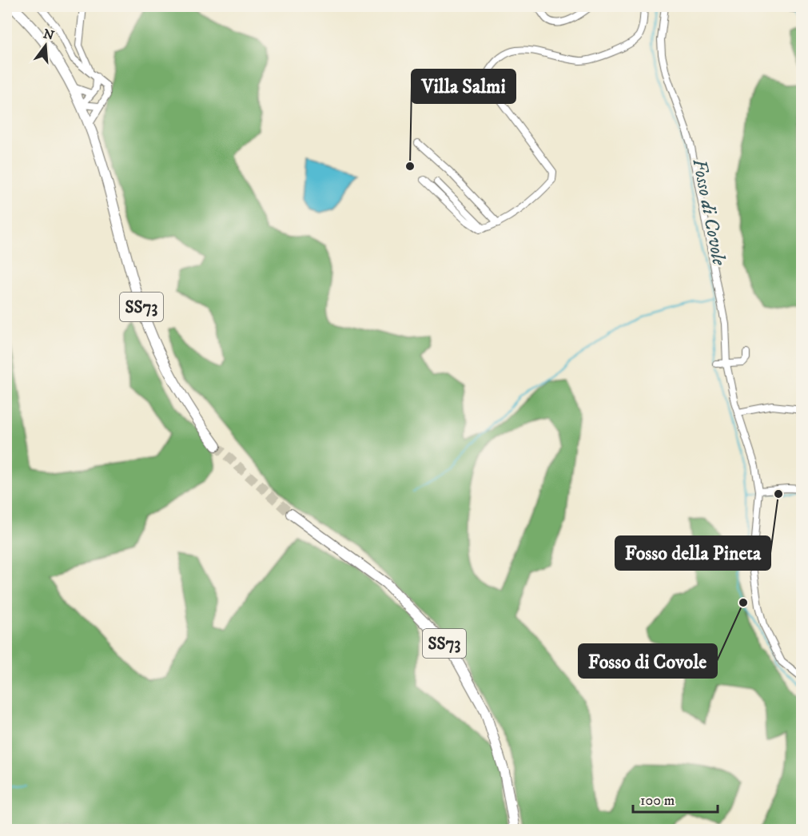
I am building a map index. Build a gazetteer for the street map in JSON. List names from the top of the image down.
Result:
{
  "streets": {
    "main road": ["SS73"]
  },
  "water": ["Fosso di Covole"],
  "places": ["Villa Salmi", "Fosso della Pineta", "Fosso di Covole"],
  "scale_bar": "100 m",
  "north": "top"
}
